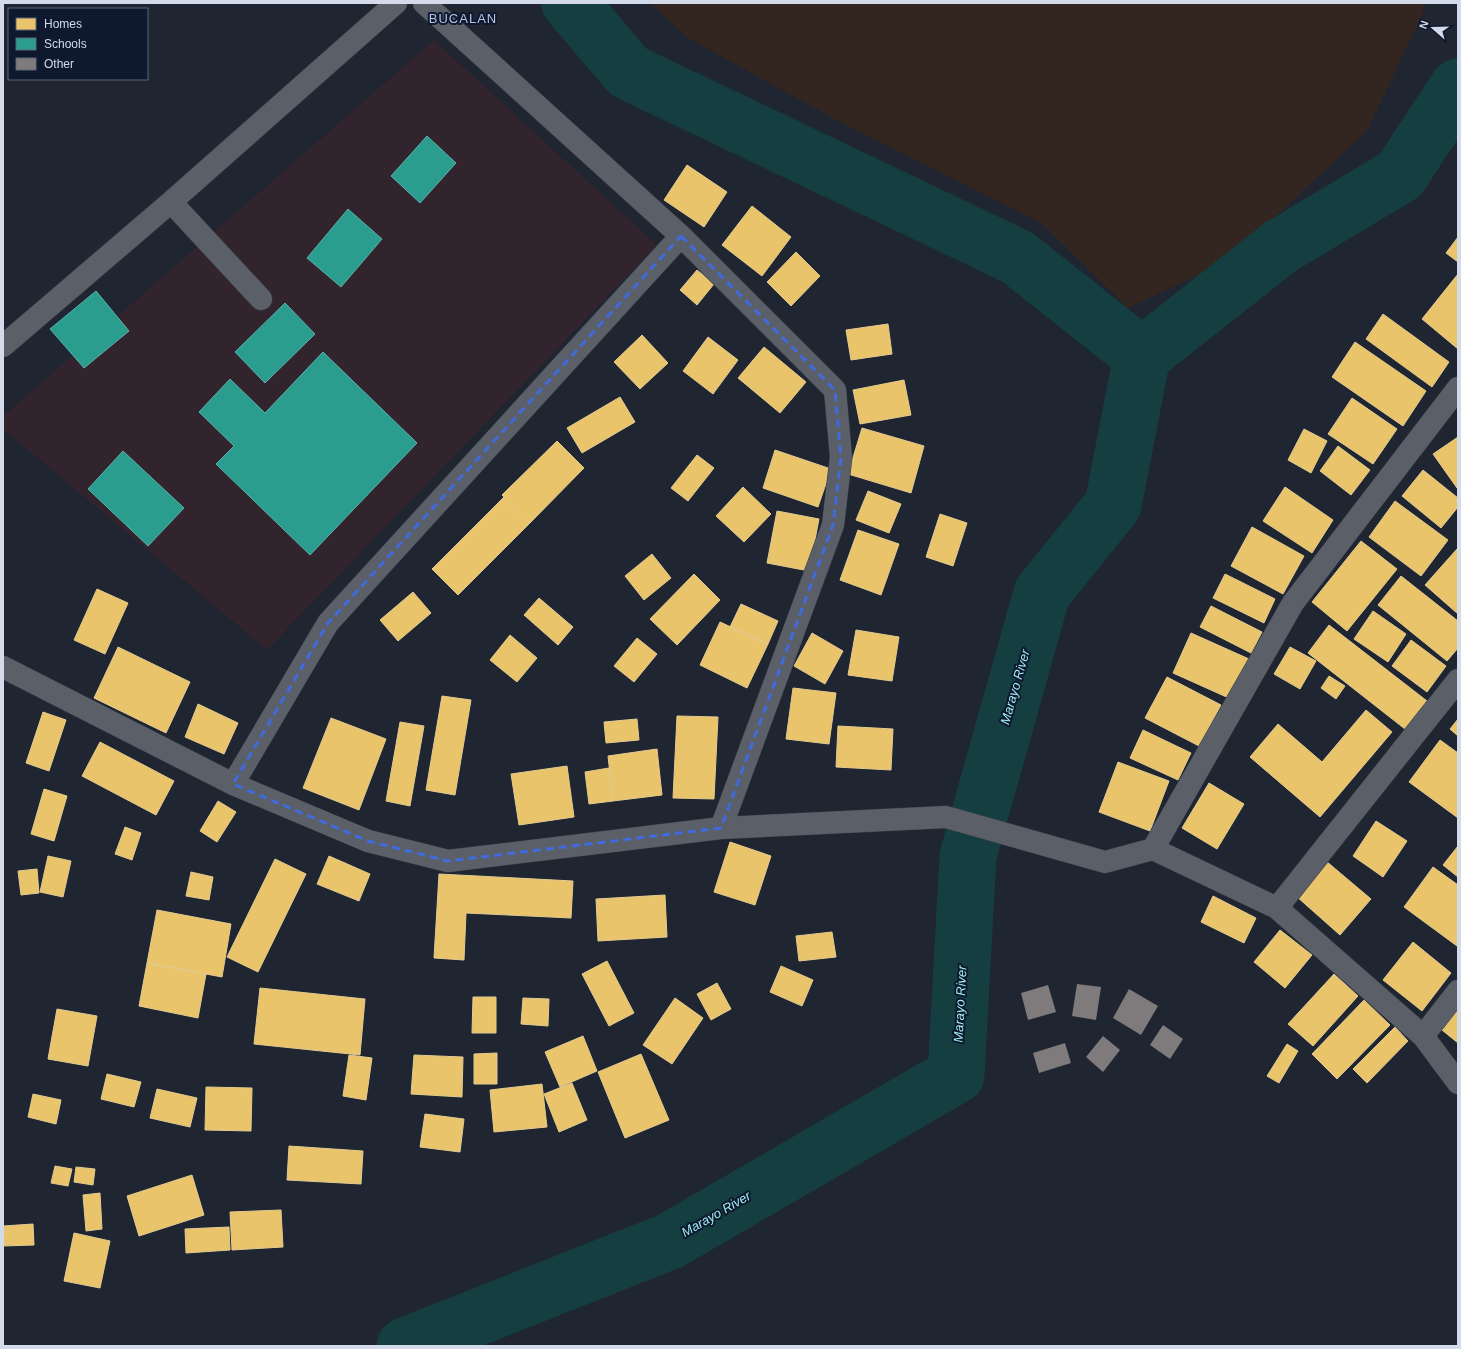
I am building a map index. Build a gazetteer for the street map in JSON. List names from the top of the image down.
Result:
{
  "districts": ["BUCALAN"],
  "water": ["Marayo River"],
  "legend": ["Homes", "Schools", "Other"],
  "north": "left"
}
